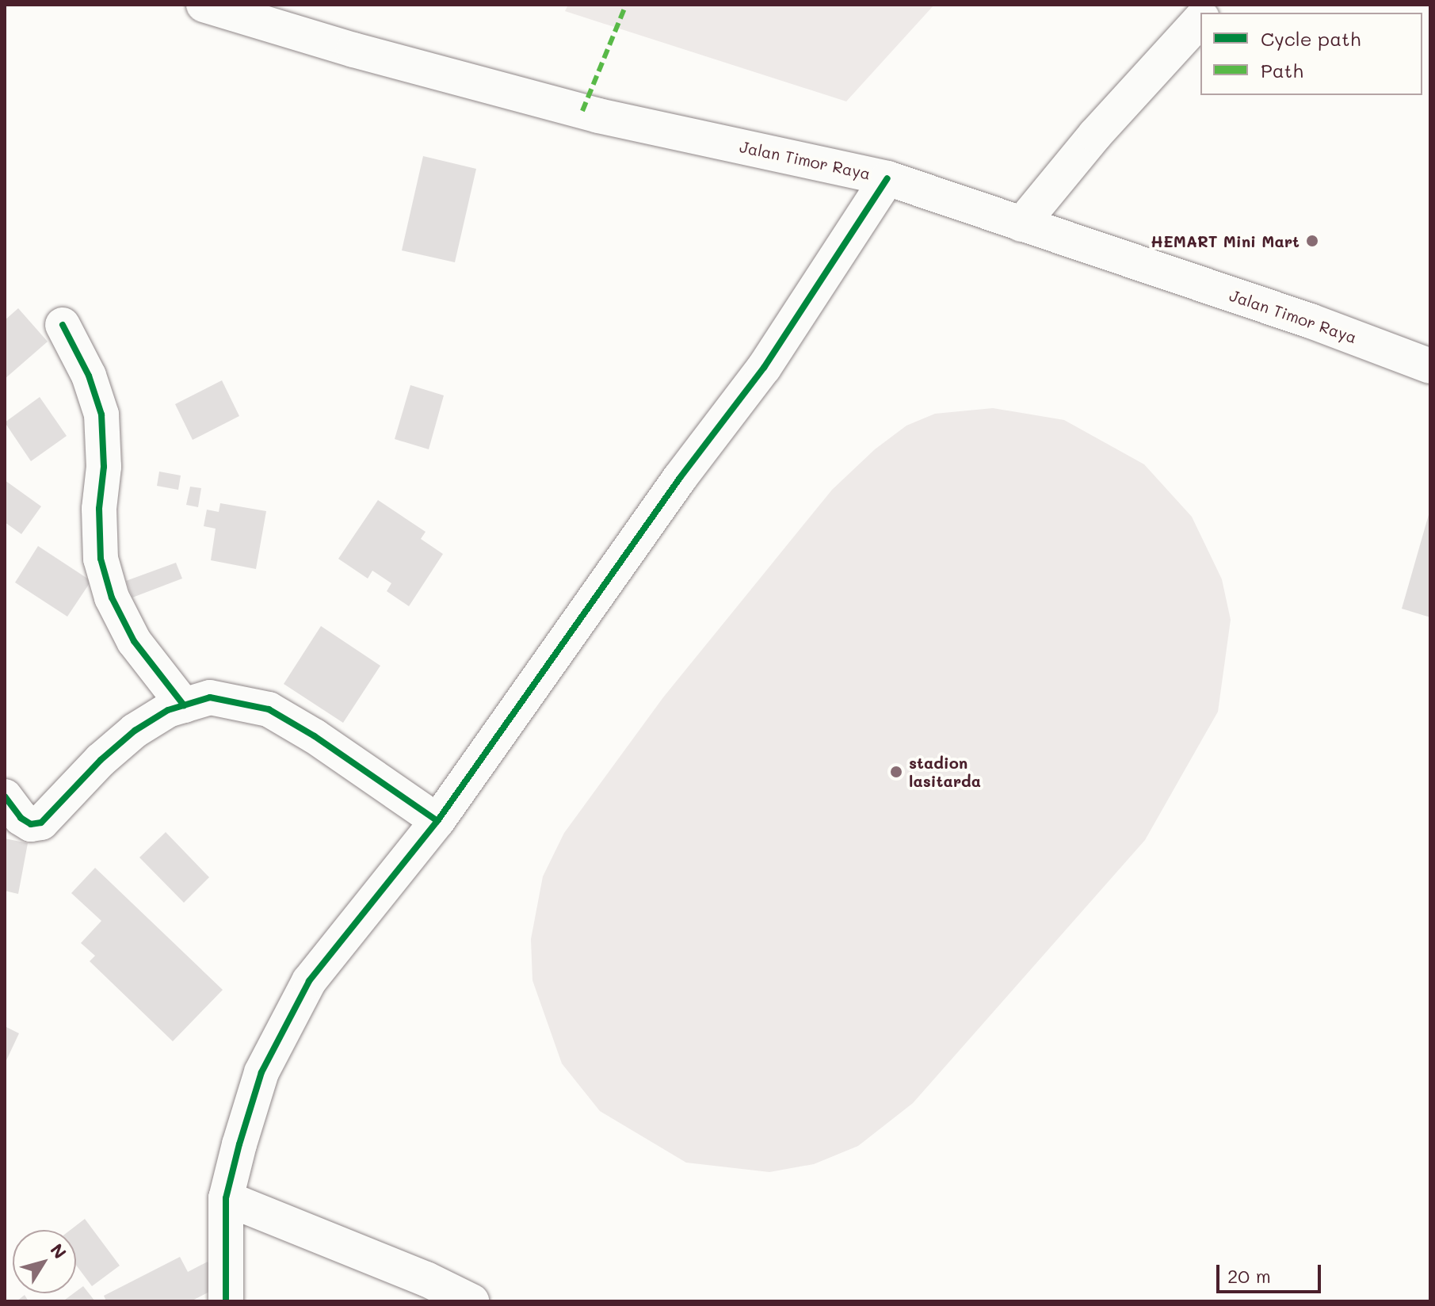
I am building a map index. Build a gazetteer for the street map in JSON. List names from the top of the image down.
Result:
{
  "streets": {
    "main road": ["Jalan Timor Raya"]
  },
  "places": ["HEMART Mini Mart", "stadion lasitarda"],
  "legend": ["Cycle path", "Path"],
  "scale_bar": "20 m",
  "north": "top right"
}
